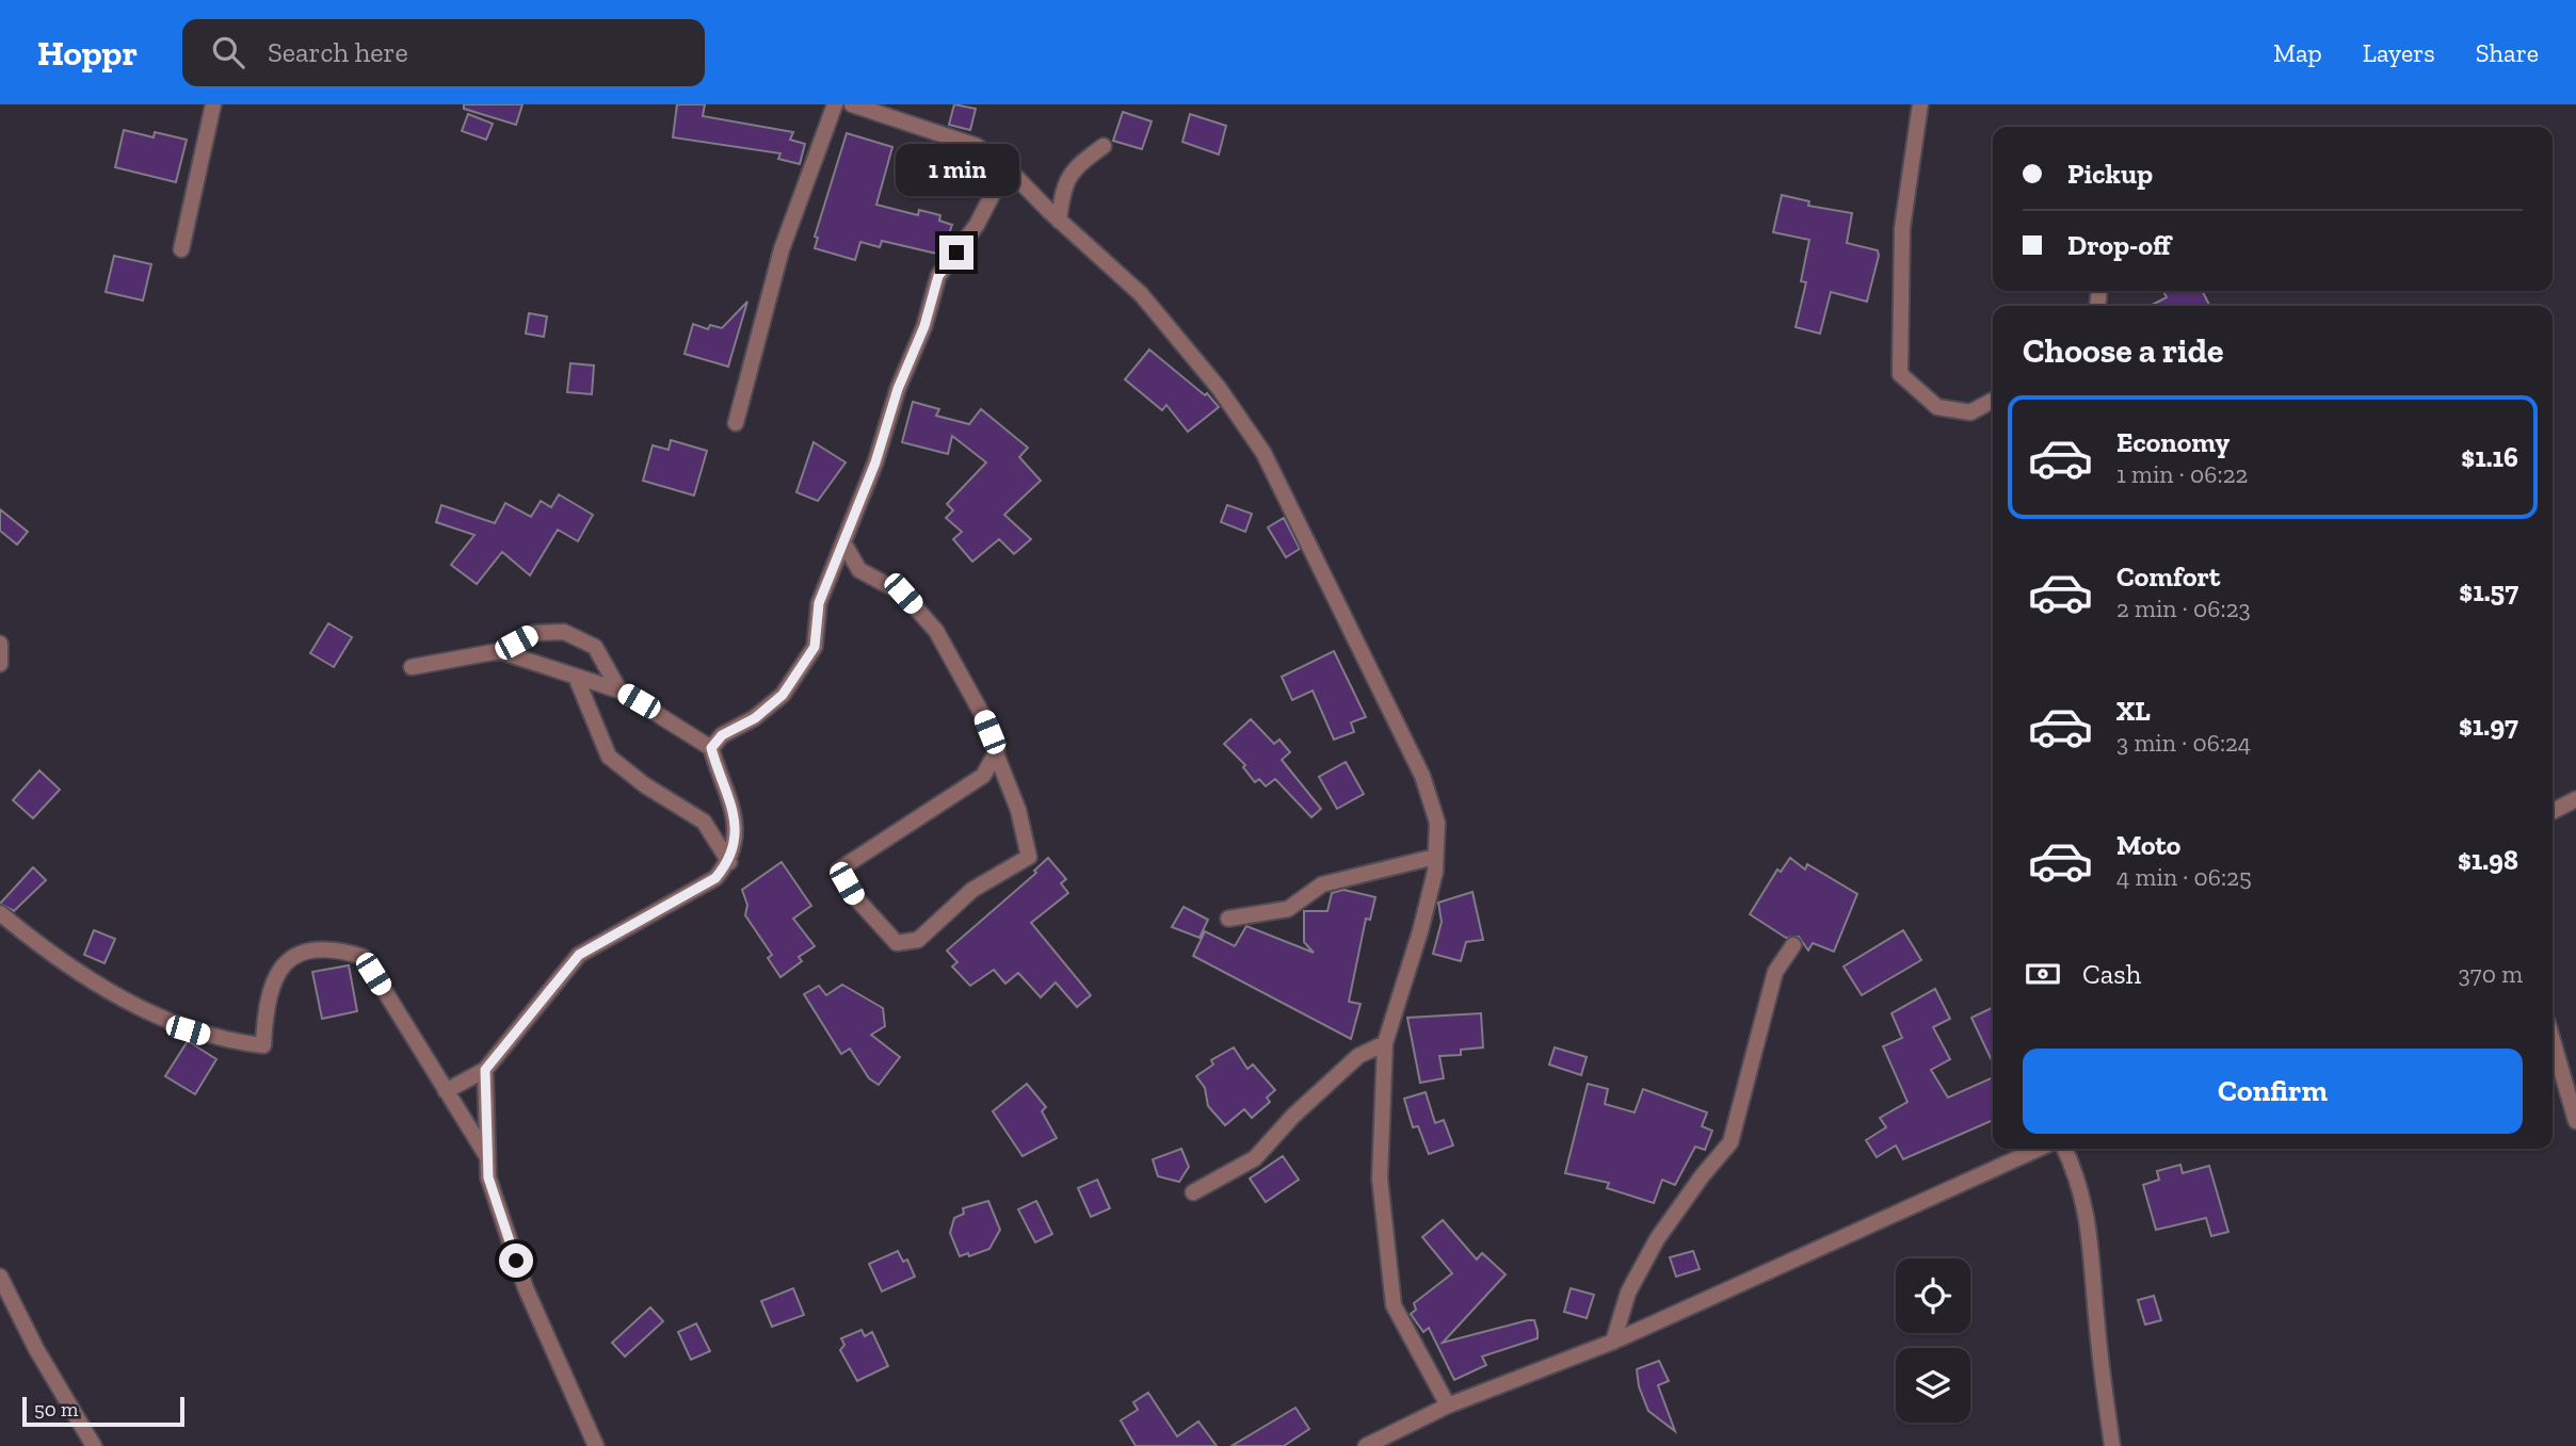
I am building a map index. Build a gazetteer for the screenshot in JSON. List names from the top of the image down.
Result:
{
  "scale_bar": "50 m",
  "page": {
    "header": "Hoppr",
    "search": "Search here",
    "nav": ["Map", "Layers", "Share"],
    "banner": ["Pickup", "Drop-off"],
    "bubble": "1 min",
    "heading": "Choose a ride",
    "list": [
      {
        "name": "Economy",
        "note": "1 min · 06:22",
        "value": "$1.16"
      },
      {
        "name": "Comfort",
        "note": "2 min · 06:23",
        "value": "$1.57"
      },
      {
        "name": "XL",
        "note": "3 min · 06:24",
        "value": "$1.97"
      },
      {
        "name": "Moto",
        "note": "4 min · 06:25",
        "value": "$1.98"
      }
    ],
    "pay": ["Cash", "370 m"],
    "buttons": "Confirm",
    "scale": "50 m"
  }
}
